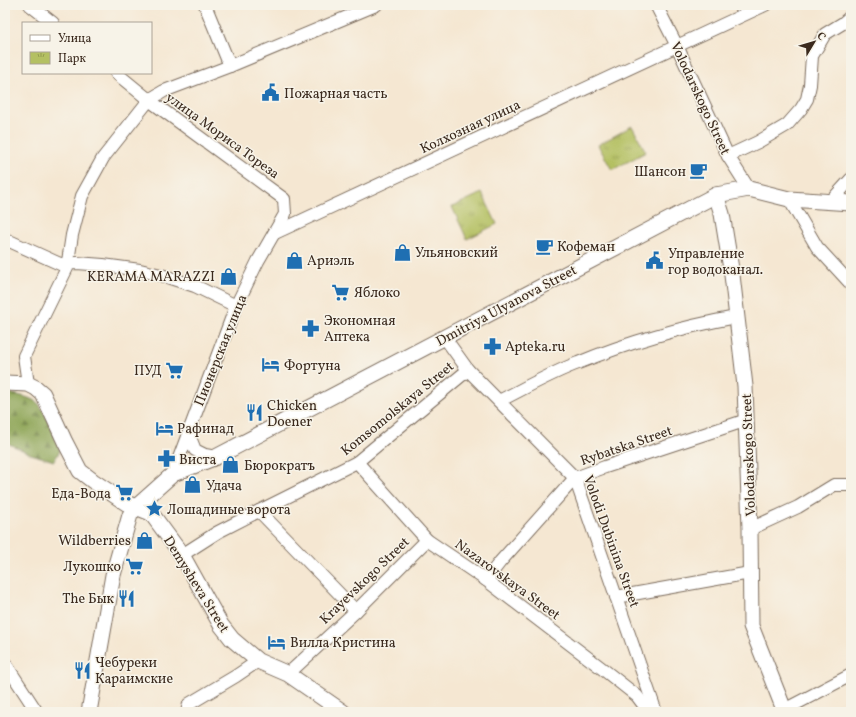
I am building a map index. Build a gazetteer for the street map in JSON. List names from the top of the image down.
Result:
{
  "streets": {
    "street": [
      "Volodarskogo Street",
      "Колхозная улица",
      "улица Мориса Тореза",
      "Dmitriya Ulyanova Street",
      "Пионерская улица",
      "Komsomolskaya Street",
      "Rybatska Street",
      "Volodi Dubinina Street",
      "Nazarovskaya Street",
      "Krayevskogo Street",
      "Demysheva Street"
    ]
  },
  "crossings": [
    ["Volodarskogo Street", "Колхозная улица"],
    ["Volodarskogo Street", "Dmitriya Ulyanova Street"],
    ["Volodarskogo Street", "Rybatska Street"],
    ["Колхозная улица", "улица Мориса Тореза"],
    ["Колхозная улица", "Пионерская улица"],
    ["улица Мориса Тореза", "Пионерская улица"],
    ["Dmitriya Ulyanova Street", "Пионерская улица"],
    ["Dmitriya Ulyanova Street", "Komsomolskaya Street"],
    ["Пионерская улица", "Demysheva Street"],
    ["Komsomolskaya Street", "Volodi Dubinina Street"],
    ["Komsomolskaya Street", "Nazarovskaya Street"],
    ["Komsomolskaya Street", "Demysheva Street"],
    ["Rybatska Street", "Volodi Dubinina Street"],
    ["Rybatska Street", "Nazarovskaya Street"],
    ["Nazarovskaya Street", "Krayevskogo Street"],
    ["Krayevskogo Street", "Demysheva Street"]
  ],
  "places": {
    "public building": ["Пожарная часть", "Управление гор водоканал."],
    "cafe": ["Шансон", "Кофеман"],
    "shop": [
      "Ульяновский",
      "Ариэль",
      "KERAMA MARAZZI",
      "Бюрократъ",
      "Удача",
      "Wildberries"
    ],
    "supermarket": [
      "Яблоко",
      "ПУД",
      "Еда-Вода",
      "Лукошко"
    ],
    "pharmacy": ["Экономная Аптека", "Apteka.ru", "Виста"],
    "hotel": ["Фортуна", "Рафинад", "Вилла Кристина"],
    "restaurant": ["Chicken Doener", "The Бык", "Чебуреки Караимские"],
    "place": ["Лошадиные ворота"]
  },
  "legend": ["Улица", "Парк"],
  "north": "top right"
}
